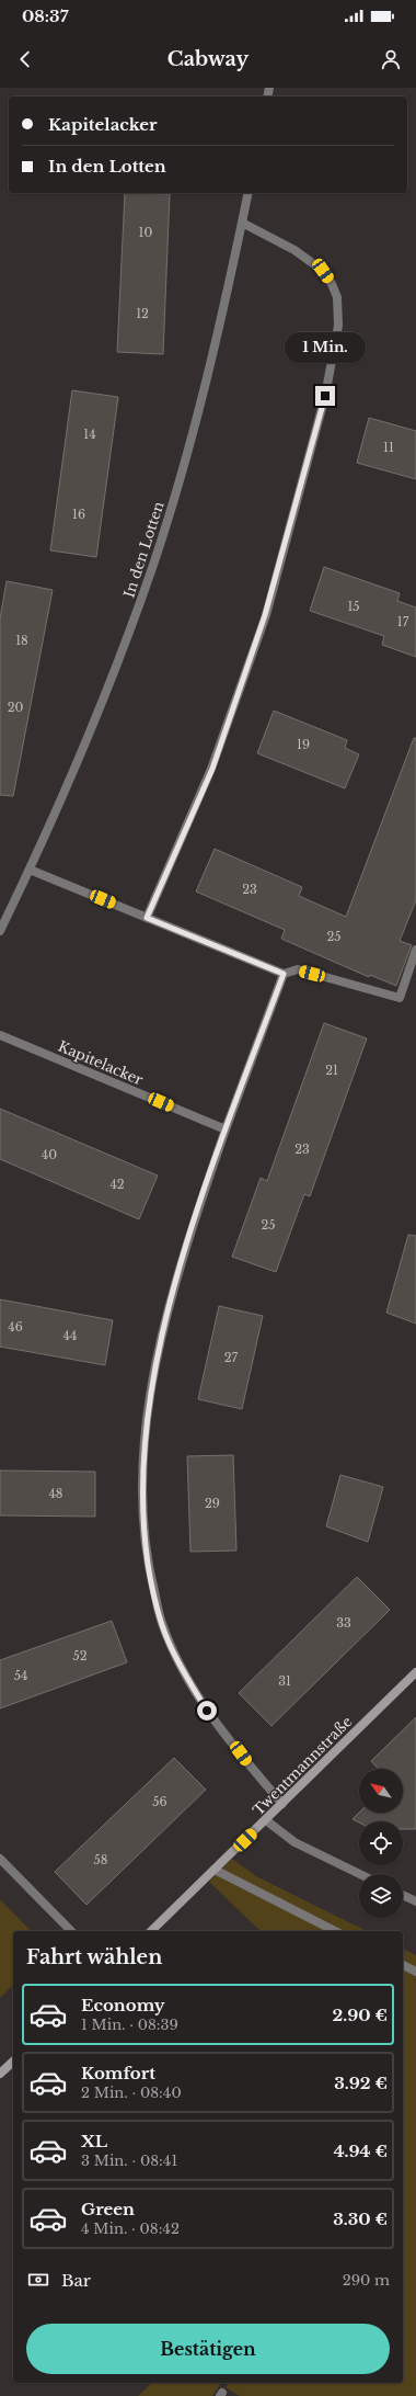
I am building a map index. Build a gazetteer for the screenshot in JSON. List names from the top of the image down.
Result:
{
  "streets": {
    "street": ["In den Lotten", "Kapitelacker", "Twentmannstraße"]
  },
  "house_numbers": [
    "10",
    "12",
    "14",
    "11",
    "16",
    "15",
    "17",
    "18",
    "20",
    "19",
    "23",
    "25",
    "21",
    "23",
    "40",
    "42",
    "25",
    "46",
    "44",
    "27",
    "48",
    "29",
    "33",
    "52",
    "54",
    "31",
    "56",
    "58"
  ],
  "north": "top left",
  "page": {
    "status": "08:37",
    "header": "Cabway",
    "banner": ["Kapitelacker", "In den Lotten"],
    "bubble": "1 Min.",
    "heading": "Fahrt wählen",
    "list": [
      {
        "name": "Economy",
        "note": "1 Min. · 08:39",
        "value": "2.90 €"
      },
      {
        "name": "Komfort",
        "note": "2 Min. · 08:40",
        "value": "3.92 €"
      },
      {
        "name": "XL",
        "note": "3 Min. · 08:41",
        "value": "4.94 €"
      },
      {
        "name": "Green",
        "note": "4 Min. · 08:42",
        "value": "3.30 €"
      }
    ],
    "pay": ["Bar", "290 m"],
    "buttons": "Bestätigen"
  }
}
